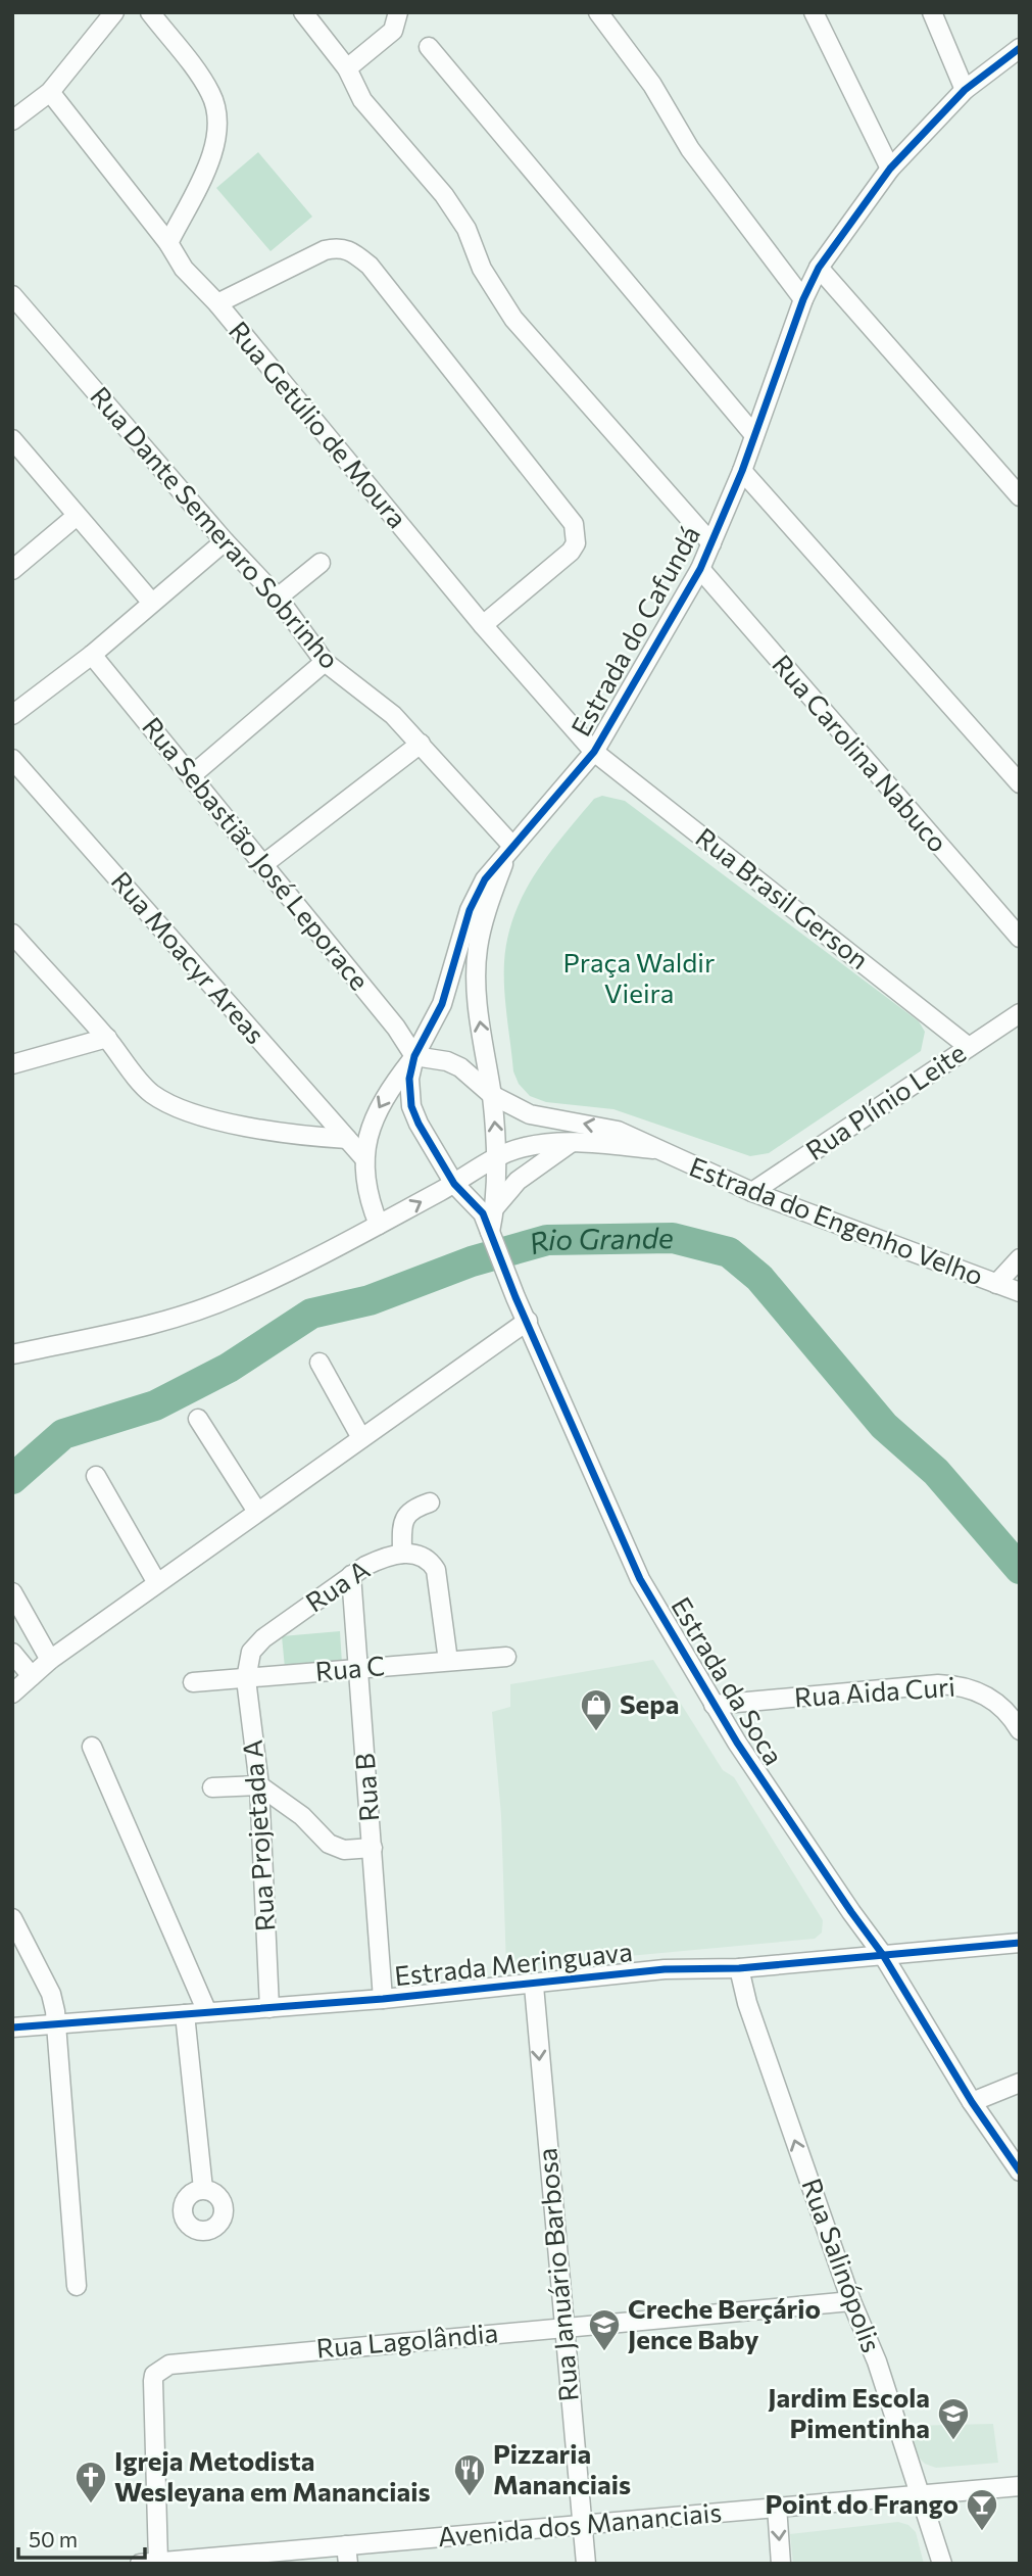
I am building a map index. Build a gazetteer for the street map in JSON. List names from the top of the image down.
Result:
{
  "streets": {
    "street": [
      "Rua Getúlio de Moura",
      "Rua Dante Semeraro Sobrinho",
      "Estrada do Cafundá",
      "Rua Carolina Nabuco",
      "Rua Sebastião José Leporace",
      "Rua Brasil Gerson",
      "Rua Moacyr Areas",
      "Rua Plínio Leite",
      "Estrada do Engenho Velho",
      "Rua A",
      "Rua C",
      "Estrada da Soca",
      "Rua Aida Curi",
      "Rua B",
      "Rua Projetada A",
      "Estrada Meringuava",
      "Rua Salinópolis",
      "Rua Januário Barbosa",
      "Rua Lagolândia",
      "Avenida dos Mananciais"
    ]
  },
  "crossings": [
    ["Rua Getúlio de Moura", "Estrada do Cafundá"],
    ["Rua Getúlio de Moura", "Rua Brasil Gerson"],
    ["Rua Dante Semeraro Sobrinho", "Estrada do Cafundá"],
    ["Estrada do Cafundá", "Rua Carolina Nabuco"],
    ["Estrada do Cafundá", "Rua Sebastião José Leporace"],
    ["Estrada do Cafundá", "Rua Brasil Gerson"],
    ["Estrada do Cafundá", "Estrada do Engenho Velho"],
    ["Estrada do Cafundá", "Estrada da Soca"],
    ["Rua Sebastião José Leporace", "Estrada do Engenho Velho"],
    ["Rua Brasil Gerson", "Rua Plínio Leite"],
    ["Rua Plínio Leite", "Estrada do Engenho Velho"],
    ["Estrada do Engenho Velho", "Estrada da Soca"],
    ["Rua A", "Rua C"],
    ["Rua A", "Rua B"],
    ["Rua A", "Rua Projetada A"],
    ["Rua C", "Rua B"],
    ["Rua C", "Rua Projetada A"],
    ["Estrada da Soca", "Rua Aida Curi"],
    ["Estrada da Soca", "Estrada Meringuava"],
    ["Rua B", "Estrada Meringuava"],
    ["Rua Projetada A", "Estrada Meringuava"],
    ["Estrada Meringuava", "Rua Salinópolis"],
    ["Estrada Meringuava", "Rua Januário Barbosa"],
    ["Rua Salinópolis", "Rua Lagolândia"],
    ["Rua Salinópolis", "Avenida dos Mananciais"],
    ["Rua Januário Barbosa", "Rua Lagolândia"],
    ["Rua Januário Barbosa", "Avenida dos Mananciais"],
    ["Rua Lagolândia", "Avenida dos Mananciais"]
  ],
  "one_way": ["Rua Salinópolis", "Rua Januário Barbosa"],
  "water": ["Rio Grande"],
  "parks": ["Praça Waldir Vieira"],
  "places": {
    "shop": ["Sepa"],
    "school or university": ["Creche Berçário Jence Baby", "Jardim Escola Pimentinha"],
    "restaurant": ["Pizzaria Mananciais"],
    "church": ["Igreja Metodista Wesleyana em Mananciais"],
    "bar": ["Point do Frango"]
  },
  "scale_bar": "50 m"
}
